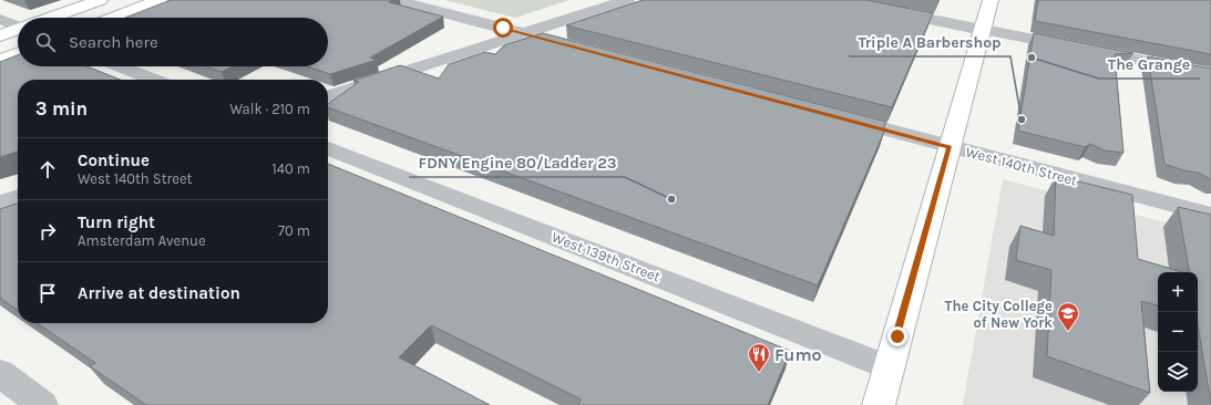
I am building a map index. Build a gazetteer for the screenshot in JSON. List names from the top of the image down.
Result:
{
  "streets": {
    "street": ["West 140th Street", "West 139th Street"]
  },
  "places": {
    "other": ["The Grange", "Triple A Barbershop", "FDNY Engine 80/Ladder 23"],
    "school or university": ["The City College of New York"],
    "restaurant": ["Fumo"]
  },
  "page": {
    "search": "Search here",
    "heading": ["3 min", "Walk · 210 m"],
    "list": [
      ["Continue", "West 140th Street", "140 m"],
      ["Turn right", "Amsterdam Avenue", "70 m"],
      "Arrive at destination"
    ],
    "map_buttons": ["+", "−"]
  }
}
